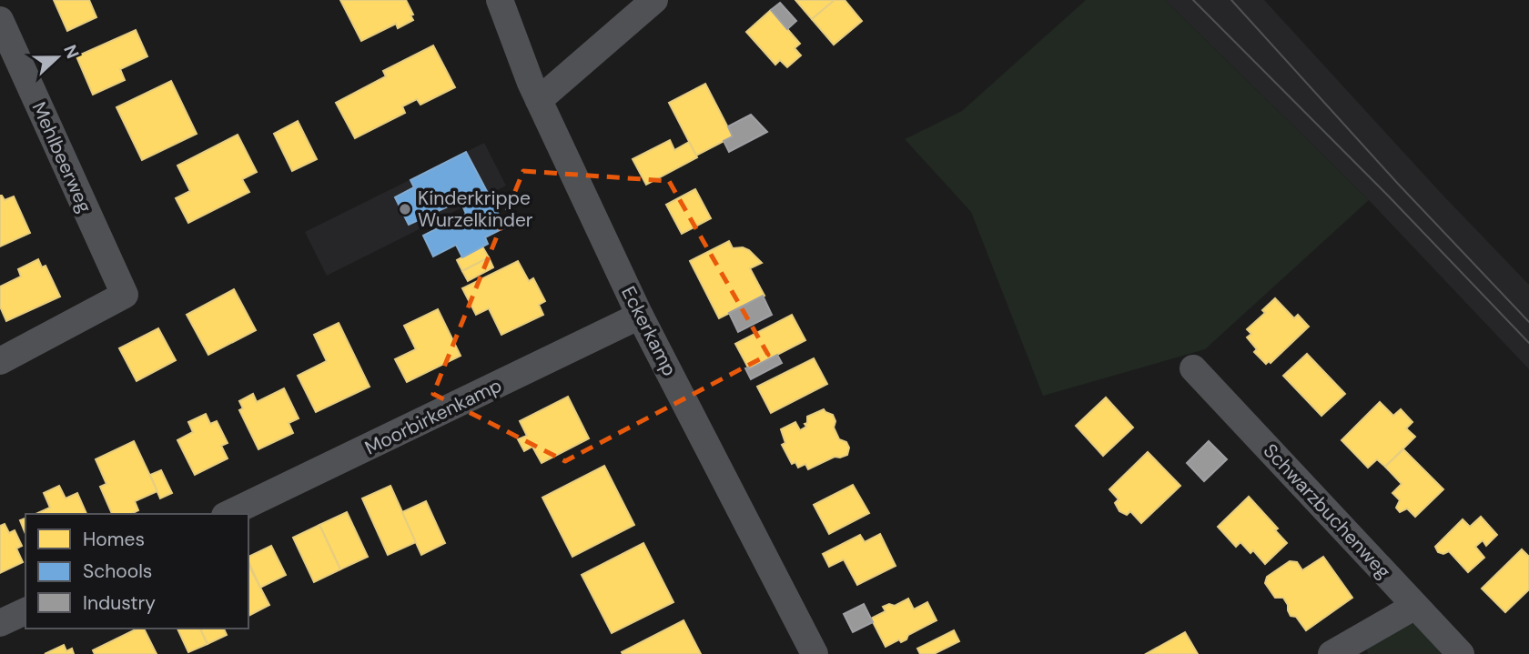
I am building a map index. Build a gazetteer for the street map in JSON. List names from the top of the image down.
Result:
{
  "streets": {
    "street": [
      "Mehlbeerweg",
      "Eckerkamp",
      "Moorbirkenkamp",
      "Schwarzbuchenweg"
    ]
  },
  "crossings": [
    ["Eckerkamp", "Moorbirkenkamp"]
  ],
  "places": ["Kinderkrippe Wurzelkinder"],
  "legend": ["Homes", "Schools", "Industry"],
  "north": "right"
}
